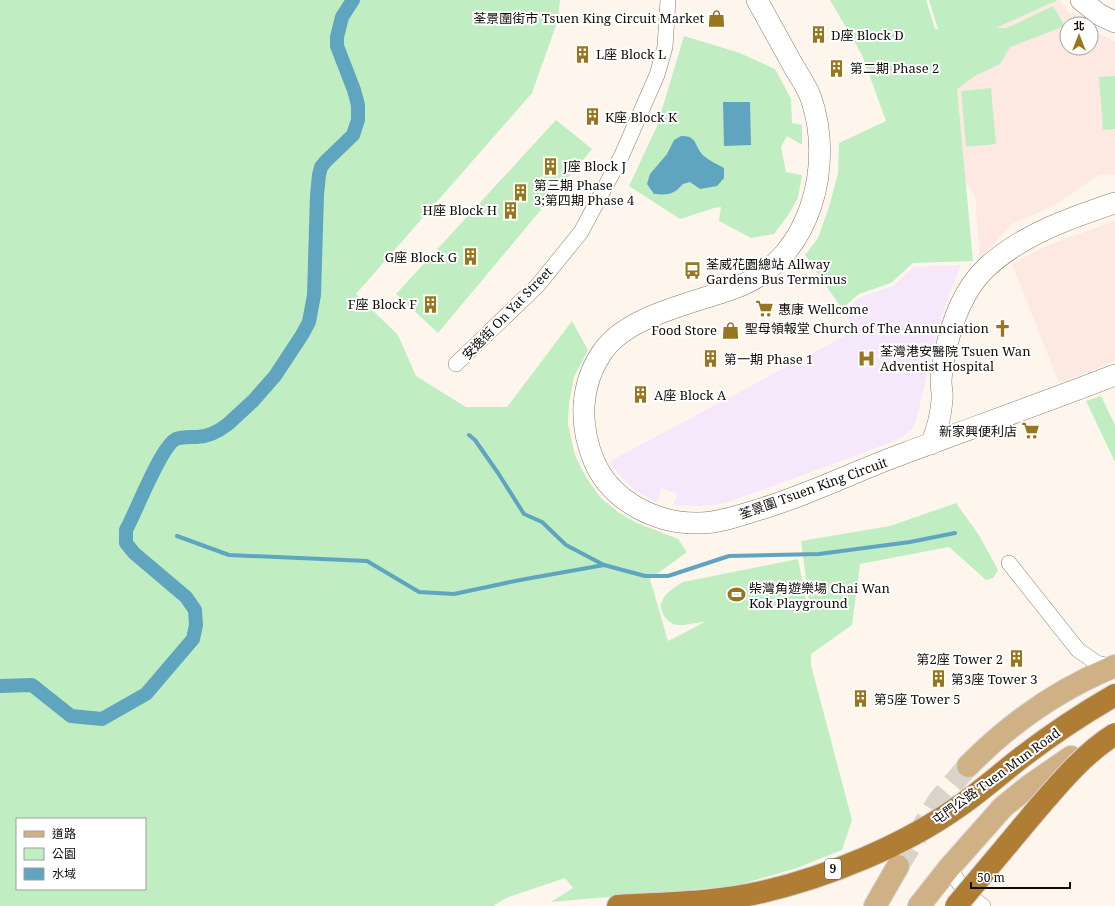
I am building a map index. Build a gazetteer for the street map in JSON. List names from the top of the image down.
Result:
{
  "streets": {
    "highway": ["屯門公路 Tuen Mun Road", "9"],
    "street": ["安逸街 On Yat Street", "荃景圍 Tsuen King Circuit"]
  },
  "places": {
    "shop": ["荃景圍街市 Tsuen King Circuit Market", "Food Store"],
    "building": [
      "D座 Block D",
      "L座 Block L",
      "第二期 Phase 2",
      "K座 Block K",
      "J座 Block J",
      "第三期 Phase 3;第四期 Phase 4",
      "H座 Block H",
      "G座 Block G",
      "F座 Block F",
      "第一期 Phase 1",
      "A座 Block A",
      "第2座 Tower 2",
      "第3座 Tower 3",
      "第5座 Tower 5"
    ],
    "bus stop": ["荃威花園總站 Allway Gardens Bus Terminus"],
    "supermarket": ["惠康 Wellcome", "新家興便利店"],
    "church": ["聖母領報堂 Church of The Annunciation"],
    "hospital": ["荃灣港安醫院 Tsuen Wan Adventist Hospital"],
    "sports": ["柴灣角遊樂場 Chai Wan Kok Playground"]
  },
  "legend": ["道路", "公園", "水域"],
  "scale_bar": "50 m",
  "north": "top"
}
